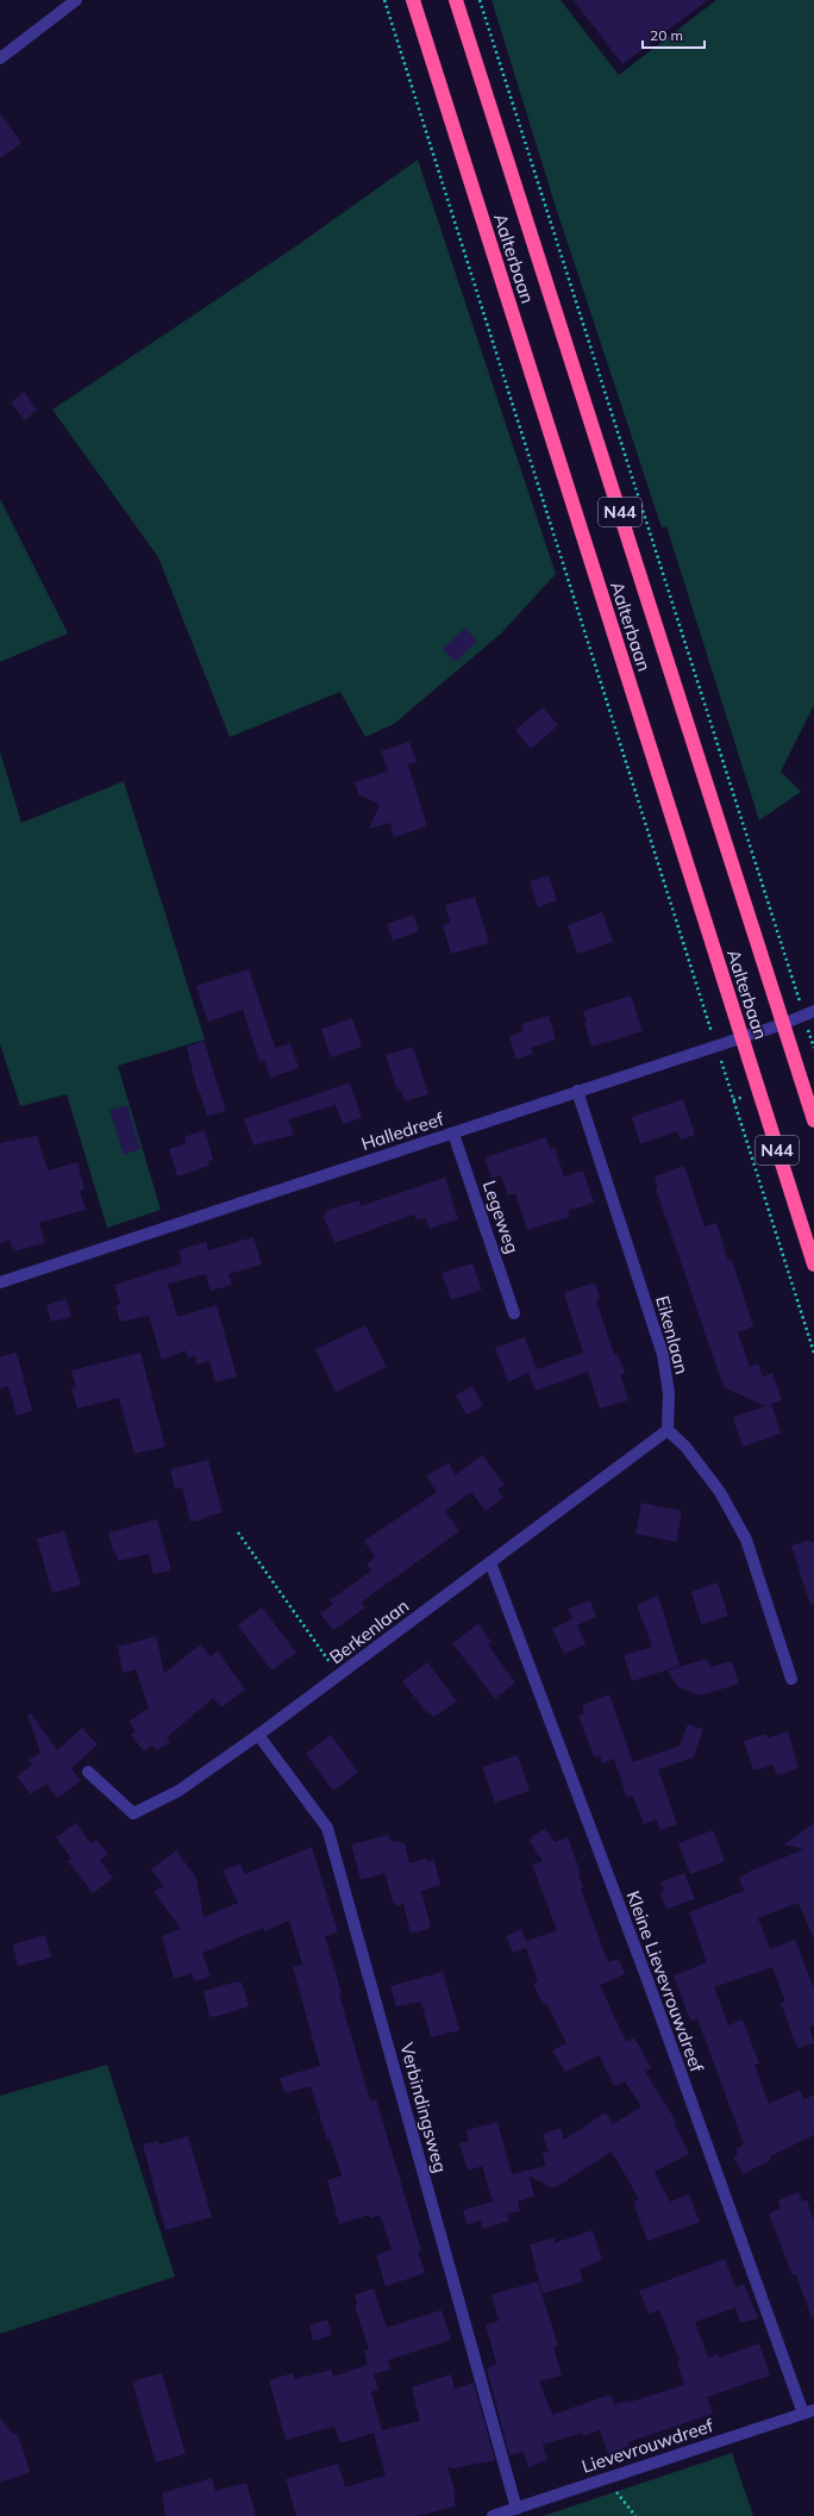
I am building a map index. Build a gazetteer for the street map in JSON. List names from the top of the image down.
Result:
{
  "streets": {
    "highway": ["Aalterbaan", "N44"],
    "street": [
      "Halledreef",
      "Legeweg",
      "Eikenlaan",
      "Berkenlaan",
      "Kleine Lievevrouwdreef",
      "Verbindingsweg",
      "Lievevrouwdreef"
    ]
  },
  "crossings": [
    ["Aalterbaan", "Halledreef"],
    ["Halledreef", "Legeweg"],
    ["Halledreef", "Eikenlaan"],
    ["Eikenlaan", "Berkenlaan"],
    ["Berkenlaan", "Kleine Lievevrouwdreef"],
    ["Berkenlaan", "Verbindingsweg"],
    ["Kleine Lievevrouwdreef", "Lievevrouwdreef"],
    ["Verbindingsweg", "Lievevrouwdreef"]
  ],
  "scale_bar": "20 m"
}
